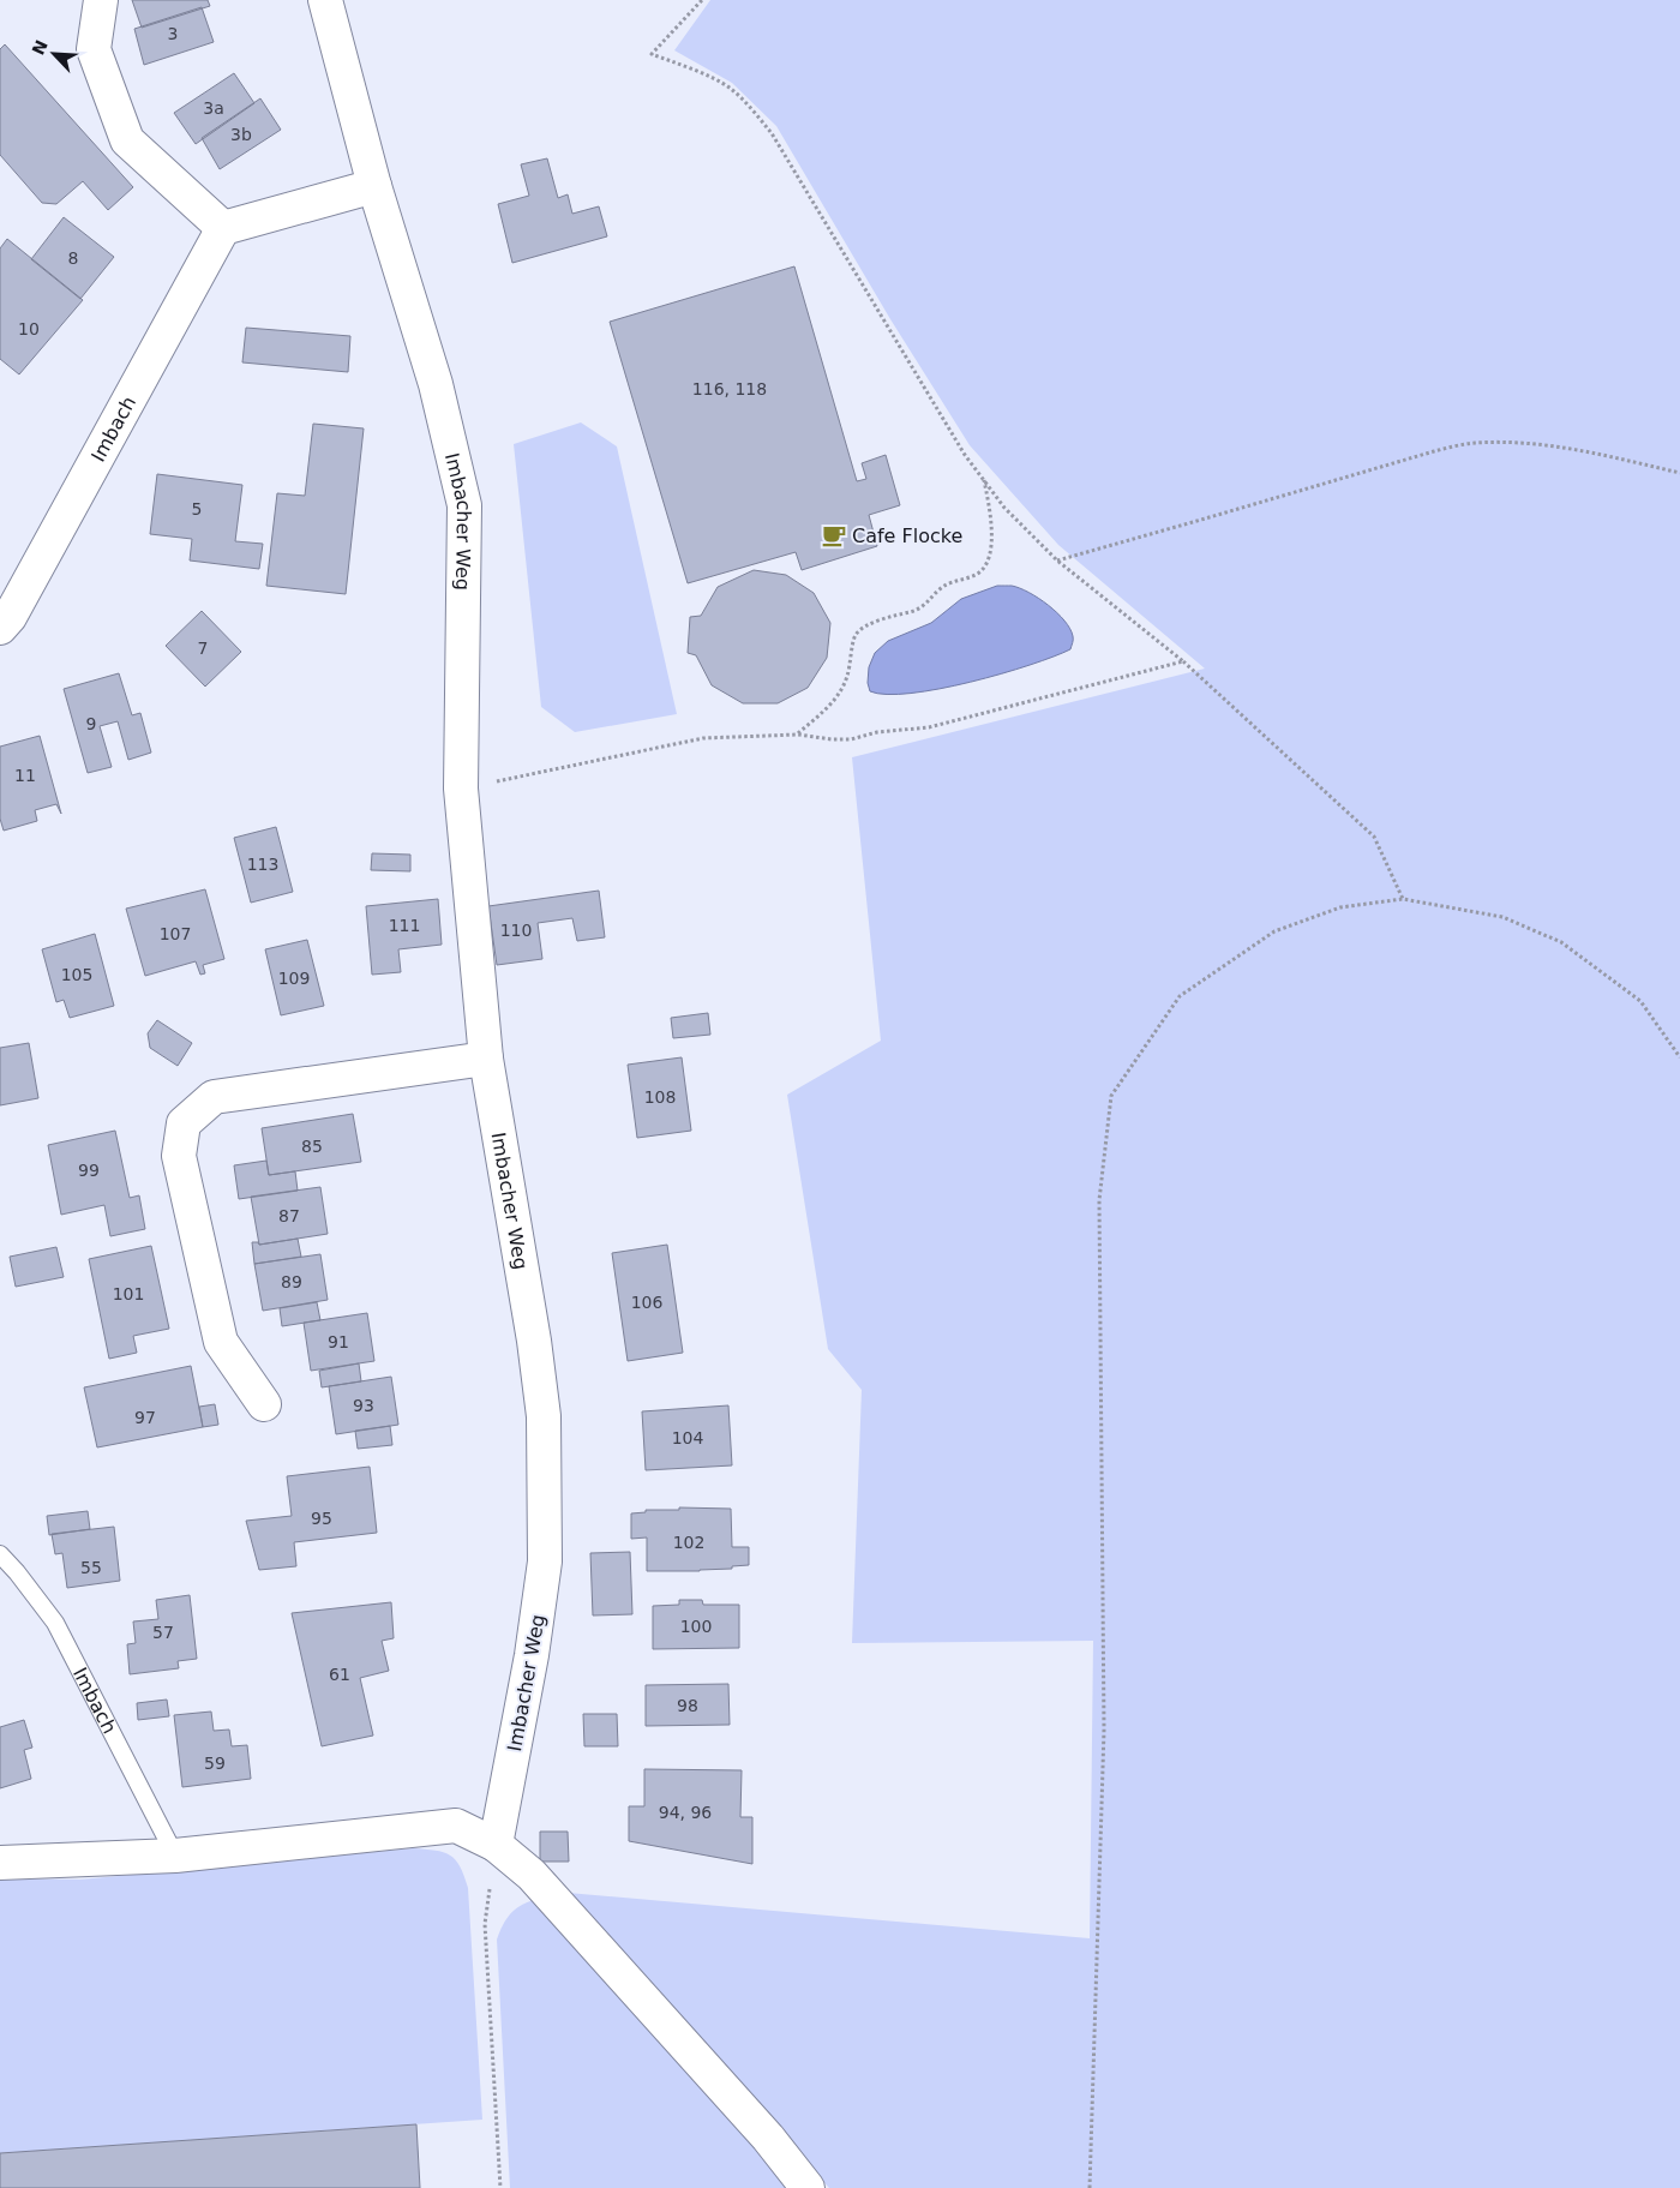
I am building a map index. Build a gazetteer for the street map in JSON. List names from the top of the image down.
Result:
{
  "streets": {
    "street": ["Imbach", "Imbacher Weg"]
  },
  "places": {
    "cafe": ["Cafe Flocke"]
  },
  "house_numbers": [
    "3",
    "3a",
    "3b",
    "8",
    "10",
    "116, 118",
    "5",
    "7",
    "9",
    "11",
    "113",
    "111",
    "110",
    "107",
    "105",
    "109",
    "108",
    "85",
    "99",
    "87",
    "89",
    "101",
    "106",
    "91",
    "93",
    "97",
    "104",
    "95",
    "102",
    "55",
    "100",
    "57",
    "61",
    "98",
    "59",
    "94, 96"
  ],
  "north": "top left"
}
